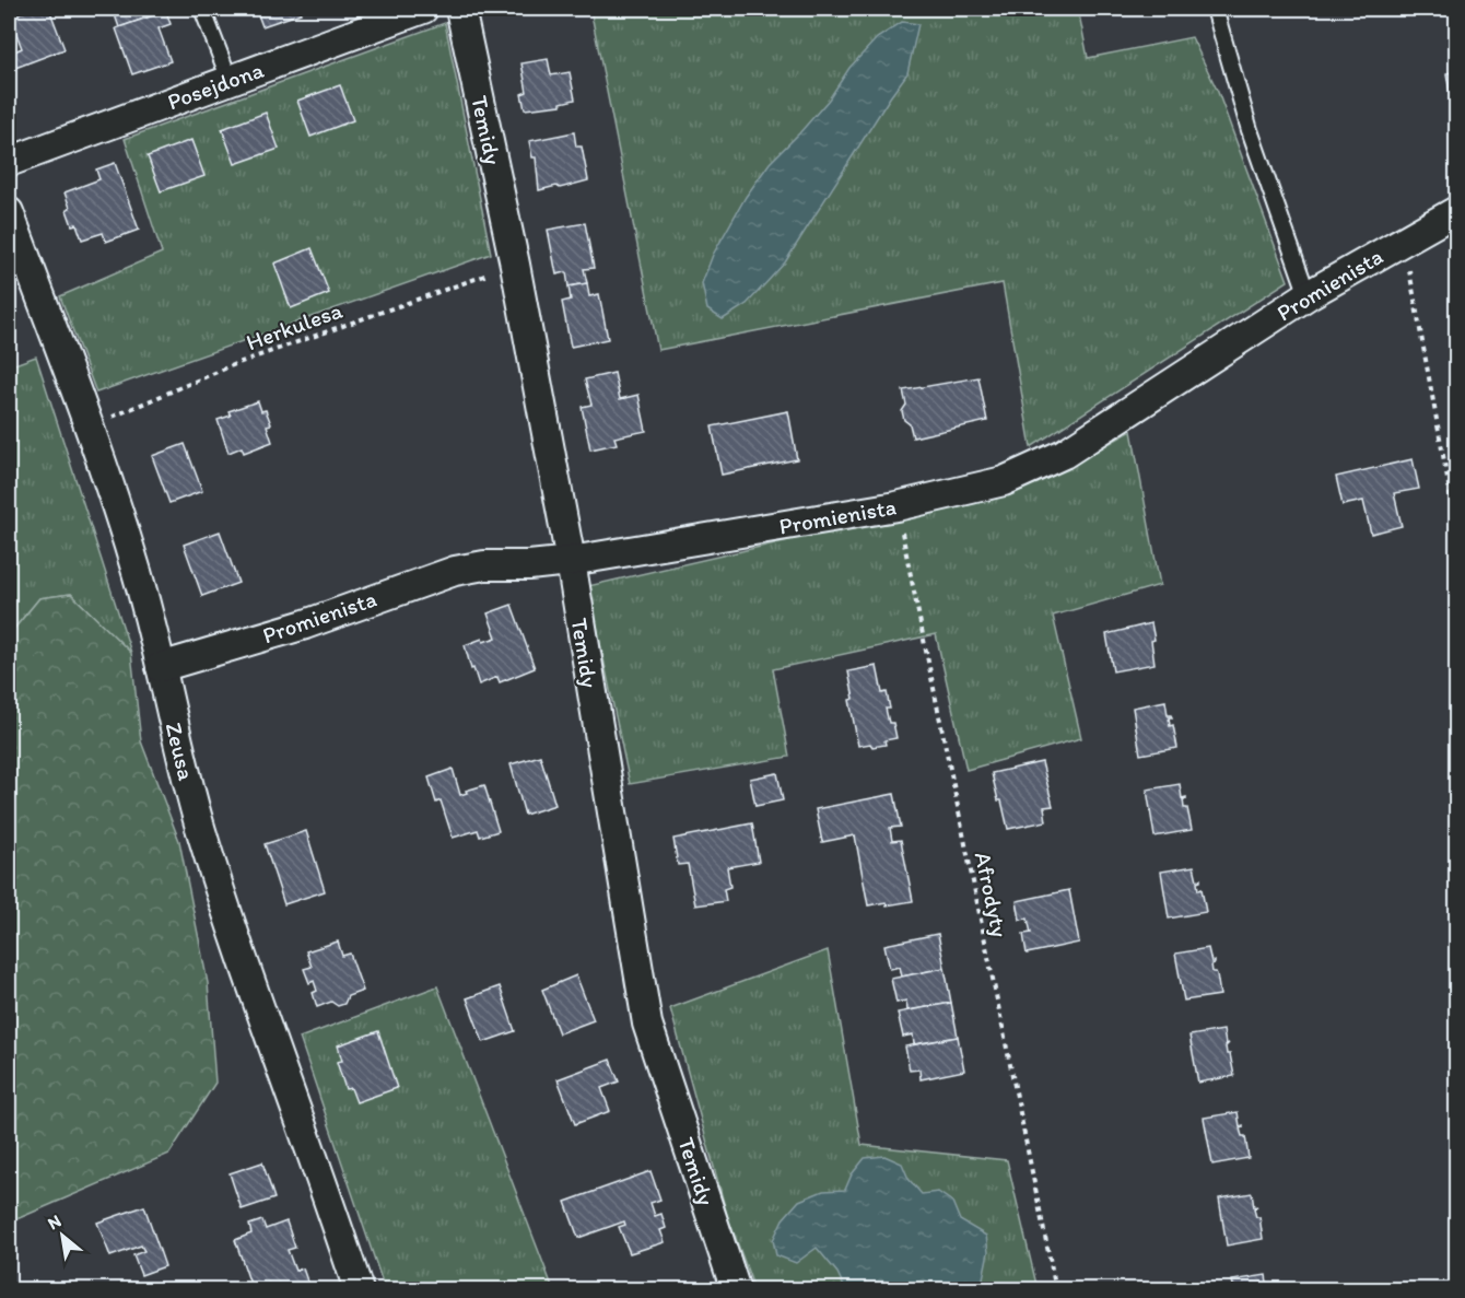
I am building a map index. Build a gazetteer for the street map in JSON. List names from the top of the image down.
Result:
{
  "streets": {
    "street": [
      "Posejdona",
      "Temidy",
      "Promienista",
      "Zeusa"
    ],
    "path": ["Herkulesa", "Afrodyty"]
  },
  "crossings": [
    ["Temidy", "Promienista"],
    ["Temidy", "Herkulesa"],
    ["Promienista", "Zeusa"],
    ["Promienista", "Afrodyty"],
    ["Herkulesa", "Zeusa"]
  ],
  "north": "top left"
}
